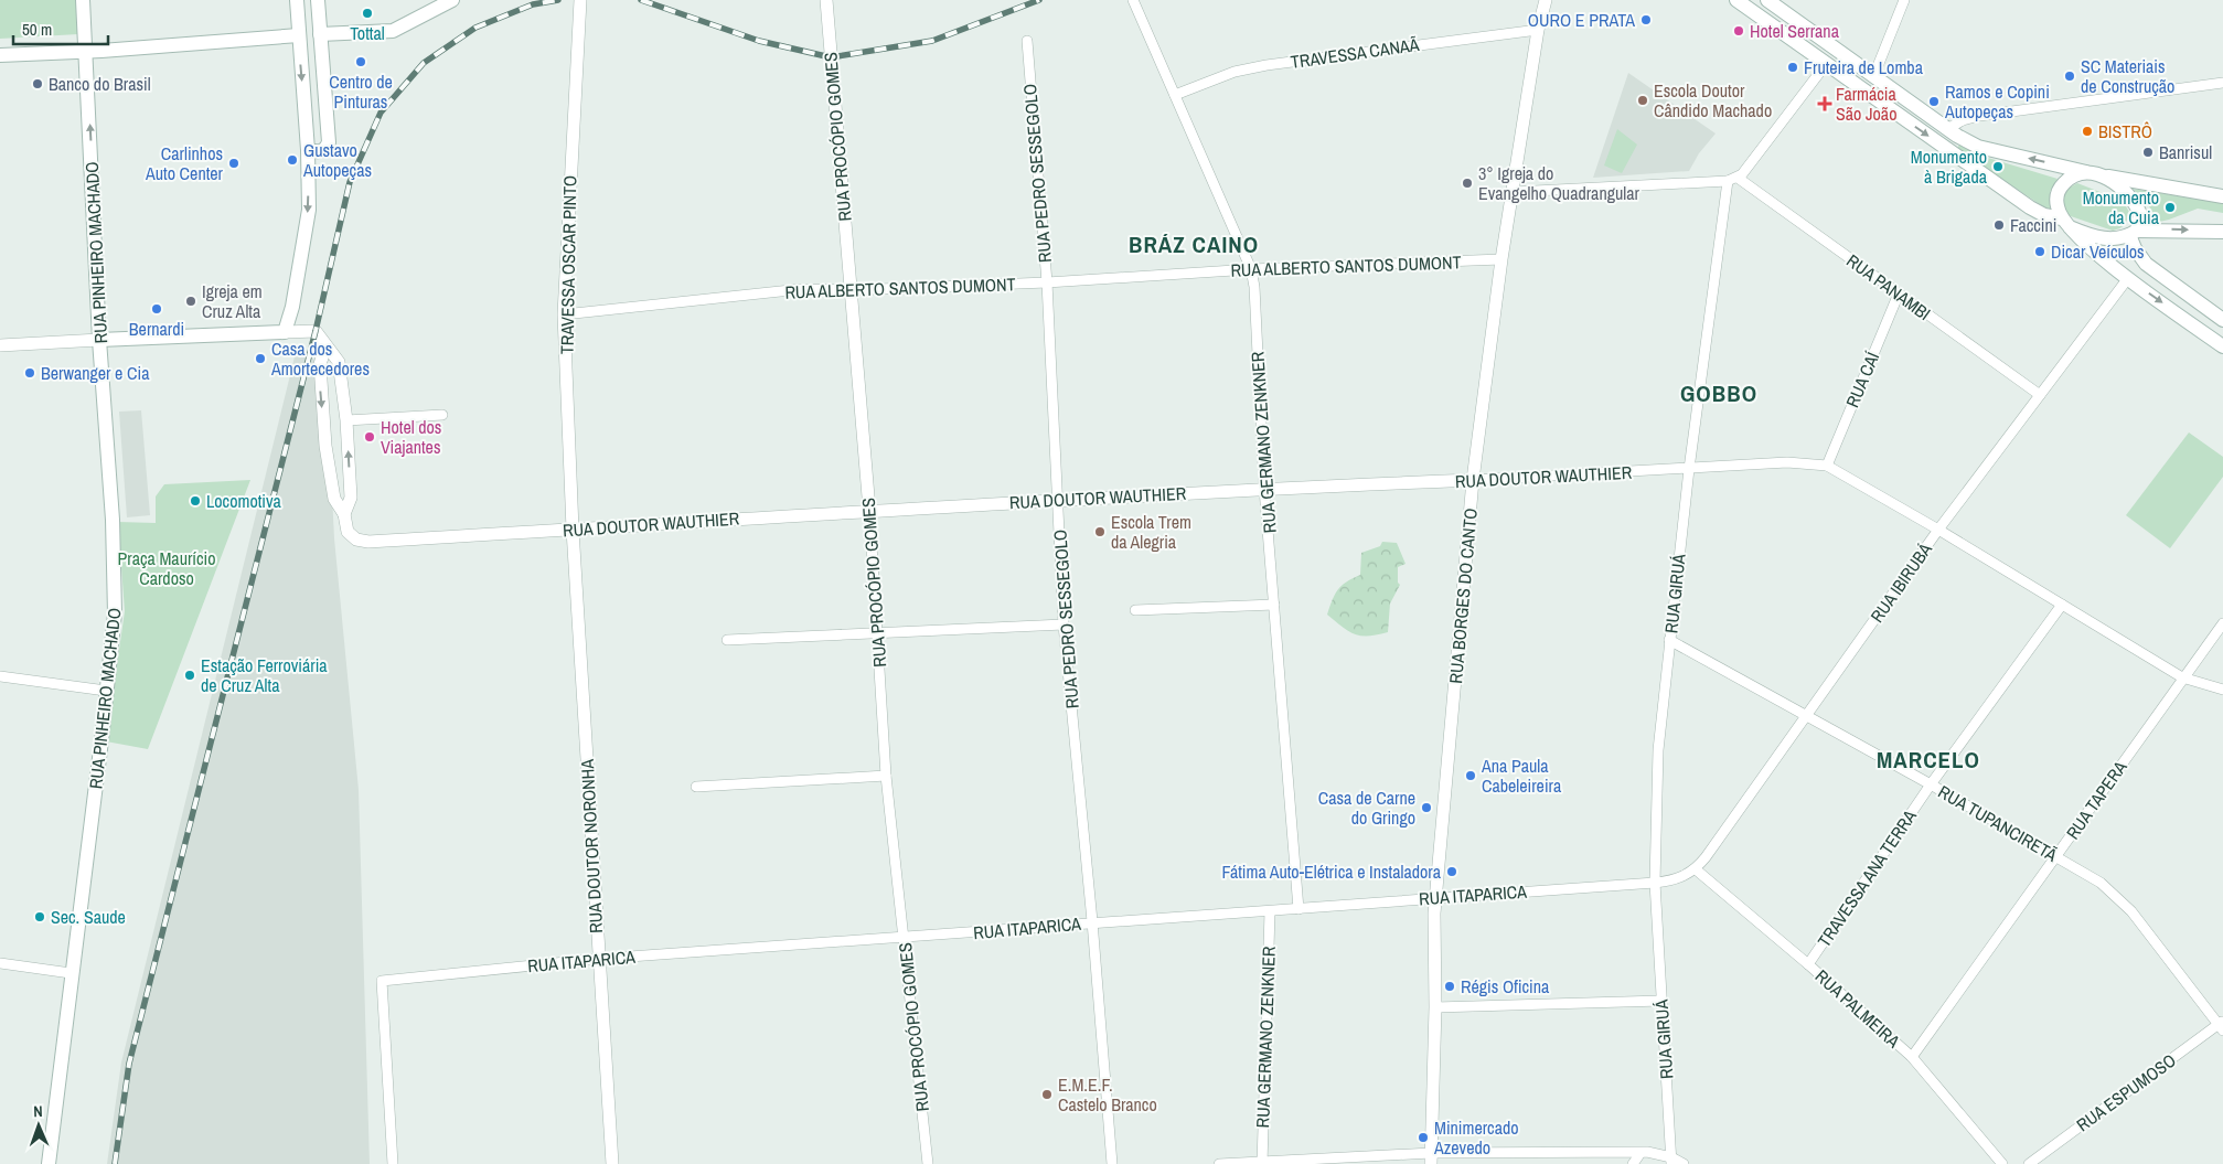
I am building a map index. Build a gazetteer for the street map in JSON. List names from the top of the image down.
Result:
{
  "streets": {
    "main road": ["RUA PINHEIRO MACHADO"],
    "street": [
      "TRAVESSA CANAÃ",
      "RUA PROCÓPIO GOMES",
      "RUA PEDRO SESSEGOLO",
      "TRAVESSA OSCAR PINTO",
      "RUA ALBERTO SANTOS DUMONT",
      "RUA PANAMBI",
      "RUA CAÍ",
      "RUA GERMANO ZENKNER",
      "RUA DOUTOR WAUTHIER",
      "RUA IBIRUBÁ",
      "RUA GIRUÁ",
      "RUA BORGES DO CANTO",
      "RUA TAPERA",
      "RUA TUPANCIRETÃ",
      "RUA DOUTOR NORONHA",
      "TRAVESSA ANA TERRA",
      "RUA ITAPARICA",
      "RUA PALMEIRA",
      "RUA ESPUMOSO"
    ]
  },
  "crossings": [
    ["TRAVESSA CANAÃ", "RUA GERMANO ZENKNER"],
    ["TRAVESSA CANAÃ", "RUA BORGES DO CANTO"],
    ["RUA PROCÓPIO GOMES", "RUA ALBERTO SANTOS DUMONT"],
    ["RUA PROCÓPIO GOMES", "RUA DOUTOR WAUTHIER"],
    ["RUA PROCÓPIO GOMES", "RUA ITAPARICA"],
    ["RUA PEDRO SESSEGOLO", "RUA ALBERTO SANTOS DUMONT"],
    ["RUA PEDRO SESSEGOLO", "RUA DOUTOR WAUTHIER"],
    ["RUA PEDRO SESSEGOLO", "RUA ITAPARICA"],
    ["TRAVESSA OSCAR PINTO", "RUA ALBERTO SANTOS DUMONT"],
    ["TRAVESSA OSCAR PINTO", "RUA DOUTOR WAUTHIER"],
    ["TRAVESSA OSCAR PINTO", "RUA DOUTOR NORONHA"],
    ["RUA ALBERTO SANTOS DUMONT", "RUA GERMANO ZENKNER"],
    ["RUA ALBERTO SANTOS DUMONT", "RUA BORGES DO CANTO"],
    ["RUA PANAMBI", "RUA CAÍ"],
    ["RUA PANAMBI", "RUA IBIRUBÁ"],
    ["RUA PANAMBI", "RUA GIRUÁ"],
    ["RUA CAÍ", "RUA DOUTOR WAUTHIER"],
    ["RUA GERMANO ZENKNER", "RUA DOUTOR WAUTHIER"],
    ["RUA GERMANO ZENKNER", "RUA ITAPARICA"],
    ["RUA DOUTOR WAUTHIER", "RUA GIRUÁ"],
    ["RUA DOUTOR WAUTHIER", "RUA BORGES DO CANTO"],
    ["RUA DOUTOR WAUTHIER", "RUA DOUTOR NORONHA"],
    ["RUA IBIRUBÁ", "RUA TUPANCIRETÃ"],
    ["RUA IBIRUBÁ", "RUA ITAPARICA"],
    ["RUA IBIRUBÁ", "RUA PALMEIRA"],
    ["RUA GIRUÁ", "RUA TUPANCIRETÃ"],
    ["RUA GIRUÁ", "RUA ITAPARICA"],
    ["RUA BORGES DO CANTO", "RUA ITAPARICA"],
    ["RUA TAPERA", "RUA TUPANCIRETÃ"],
    ["RUA TAPERA", "RUA PALMEIRA"],
    ["RUA TUPANCIRETÃ", "TRAVESSA ANA TERRA"],
    ["RUA TUPANCIRETÃ", "RUA ESPUMOSO"],
    ["RUA DOUTOR NORONHA", "RUA ITAPARICA"],
    ["TRAVESSA ANA TERRA", "RUA PALMEIRA"]
  ],
  "districts": ["BRÁZ CAINO", "GOBBO", "MARCELO"],
  "parks": ["Praça Maurício Cardoso"],
  "places": {
    "other": [
      "Tottal",
      "OURO E PRATA",
      "Hotel Serrana",
      "Centro de Pinturas",
      "Fruteira de Lomba",
      "SC Materiais de Construção",
      "Banco do Brasil",
      "Escola Doutor Cândido Machado",
      "Ramos e Copini Autopeças",
      "BISTRÔ",
      "Banrisul",
      "Gustavo Autopeças",
      "Carlinhos Auto Center",
      "Monumento à Brigada",
      "3° Igreja do Evangelho Quadrangular",
      "Monumento da Cuia",
      "Faccini",
      "Dicar Veículos",
      "Igreja em Cruz Alta",
      "Bernardi",
      "Casa dos Amortecedores",
      "Berwanger e Cia",
      "Hotel dos Viajantes",
      "Locomotiva",
      "Escola Trem da Alegria",
      "Estação Ferroviária de Cruz Alta",
      "Ana Paula Cabeleireira",
      "Casa de Carne do Gringo",
      "Fátima Auto-Elétrica e Instaladora",
      "Sec. Saude",
      "Régis Oficina",
      "E.M.E.F. Castelo Branco",
      "Minimercado Azevedo"
    ],
    "health": ["Farmácia São João"]
  },
  "scale_bar": "50 m",
  "north": "top"
}
